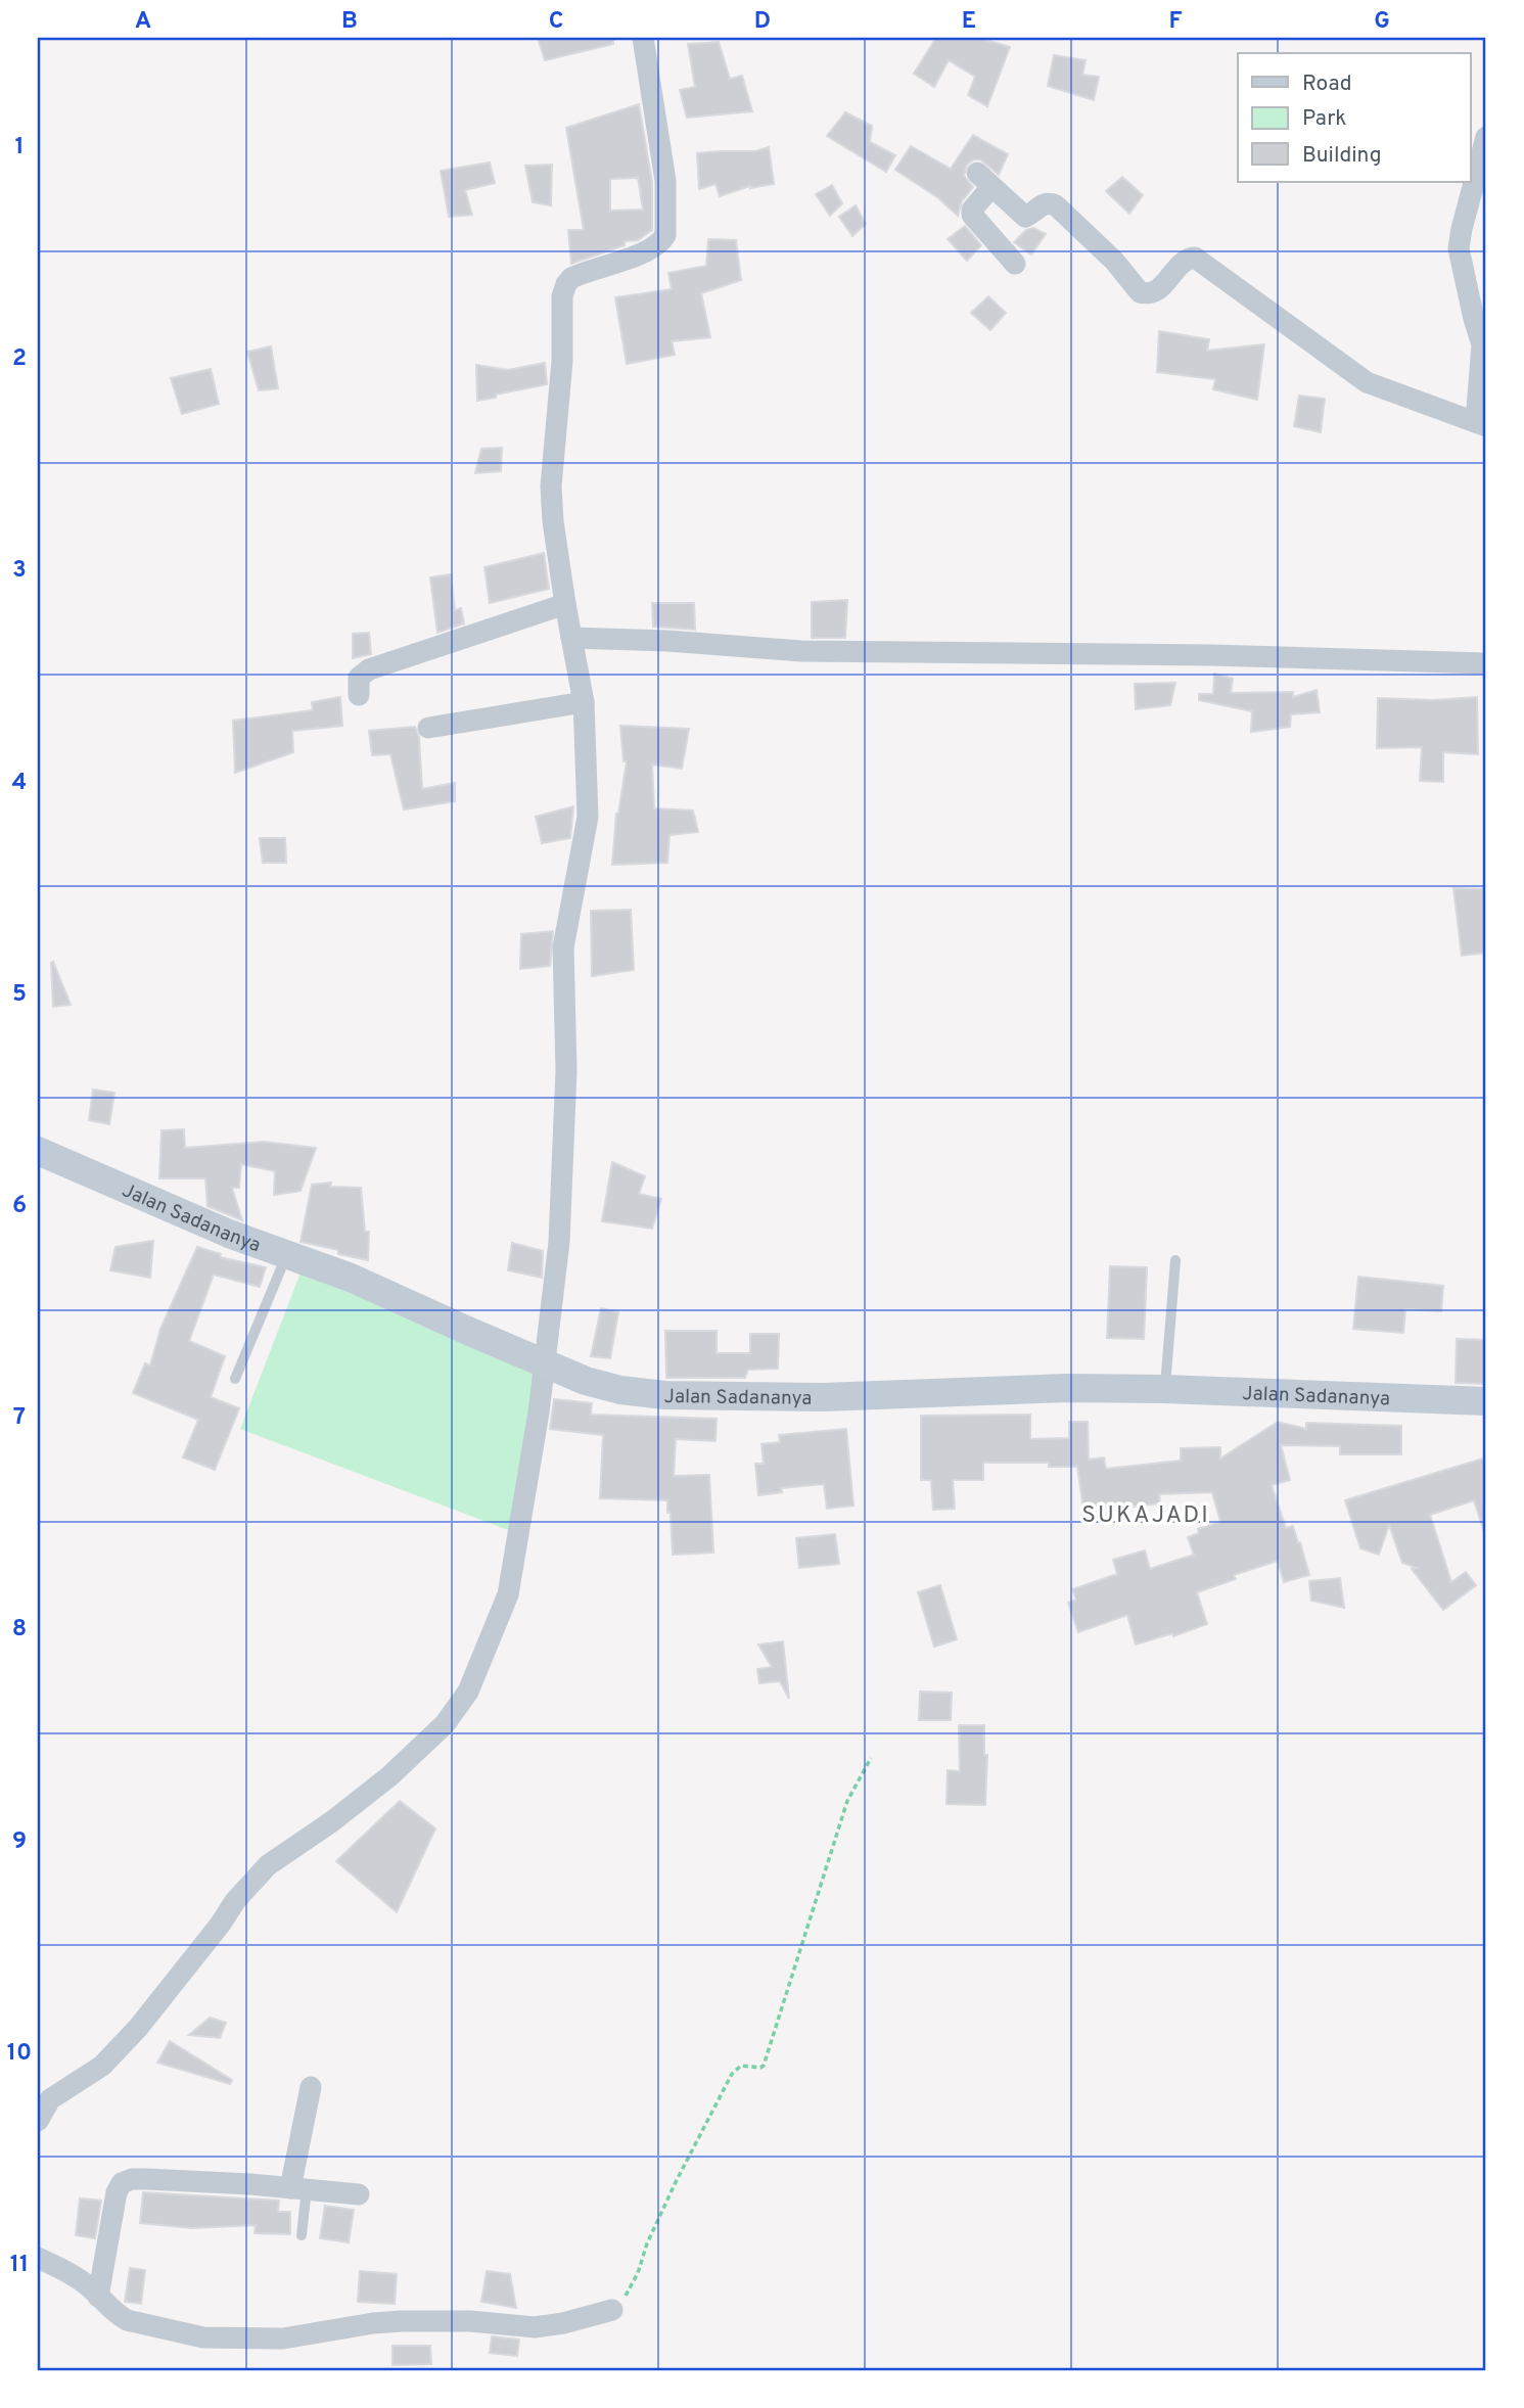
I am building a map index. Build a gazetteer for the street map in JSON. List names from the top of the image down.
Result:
{
  "streets": {
    "street": ["Jalan Sadananya"]
  },
  "districts": ["SUKAJADI"],
  "legend": ["Road", "Park", "Building"],
  "grid": {
    "columns": [
      "A",
      "B",
      "C",
      "D",
      "E",
      "F",
      "G"
    ],
    "rows": [
      "1",
      "2",
      "3",
      "4",
      "5",
      "6",
      "7",
      "8",
      "9",
      "10",
      "11"
    ]
  }
}
